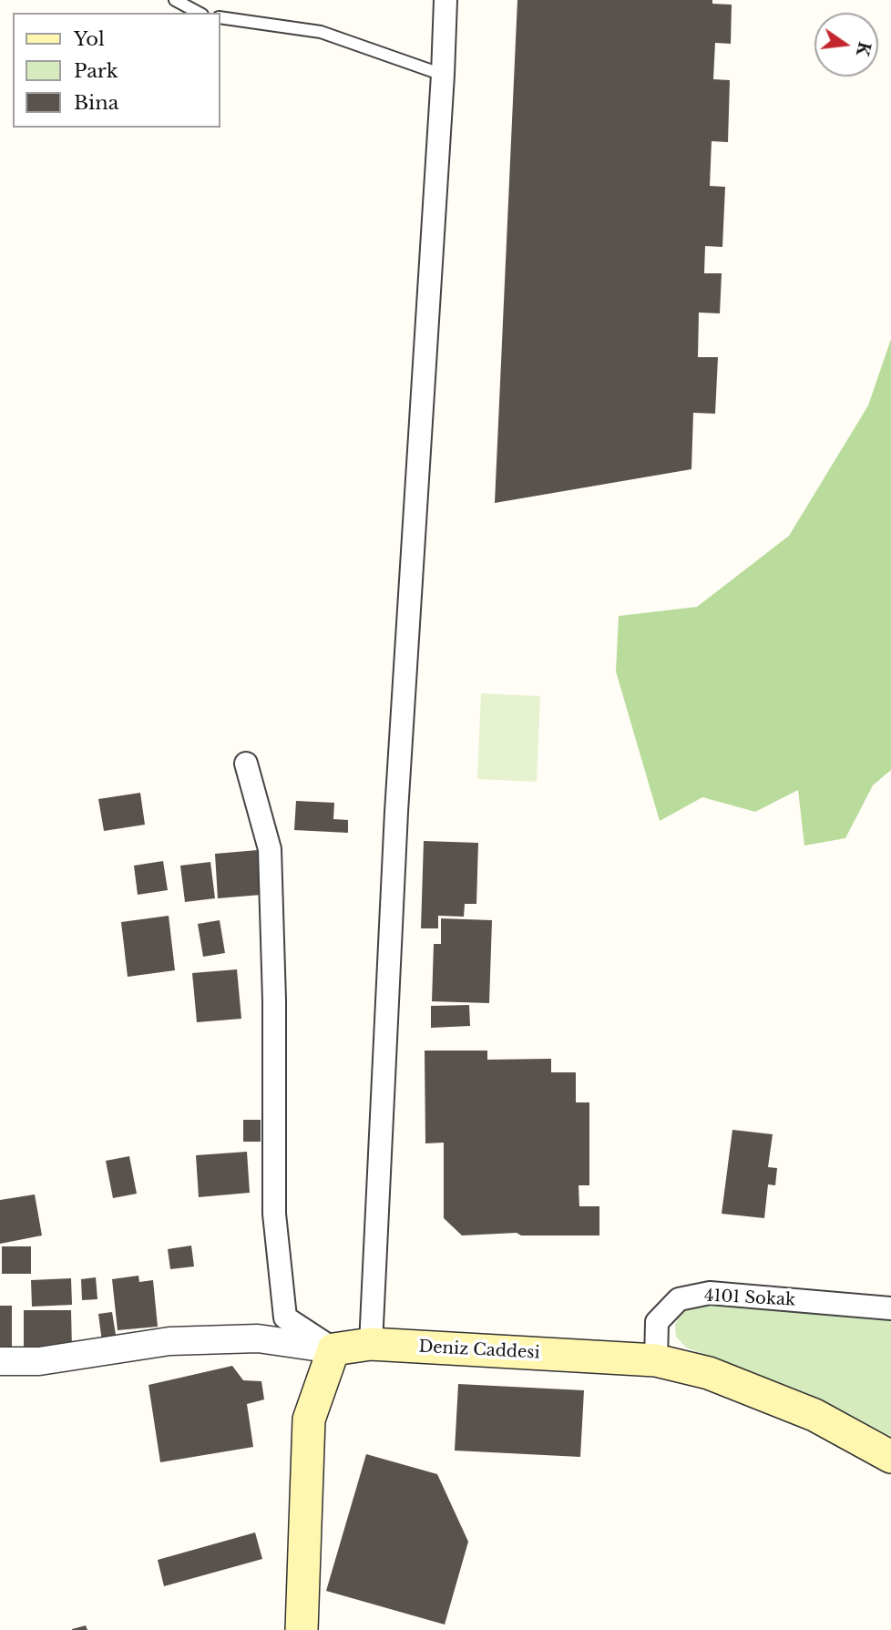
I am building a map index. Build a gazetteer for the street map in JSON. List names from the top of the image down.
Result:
{
  "streets": {
    "main road": ["Deniz Caddesi"],
    "street": ["4101 Sokak"]
  },
  "crossings": [
    ["4101 Sokak", "Deniz Caddesi"]
  ],
  "legend": ["Yol", "Park", "Bina"],
  "north": "right"
}
